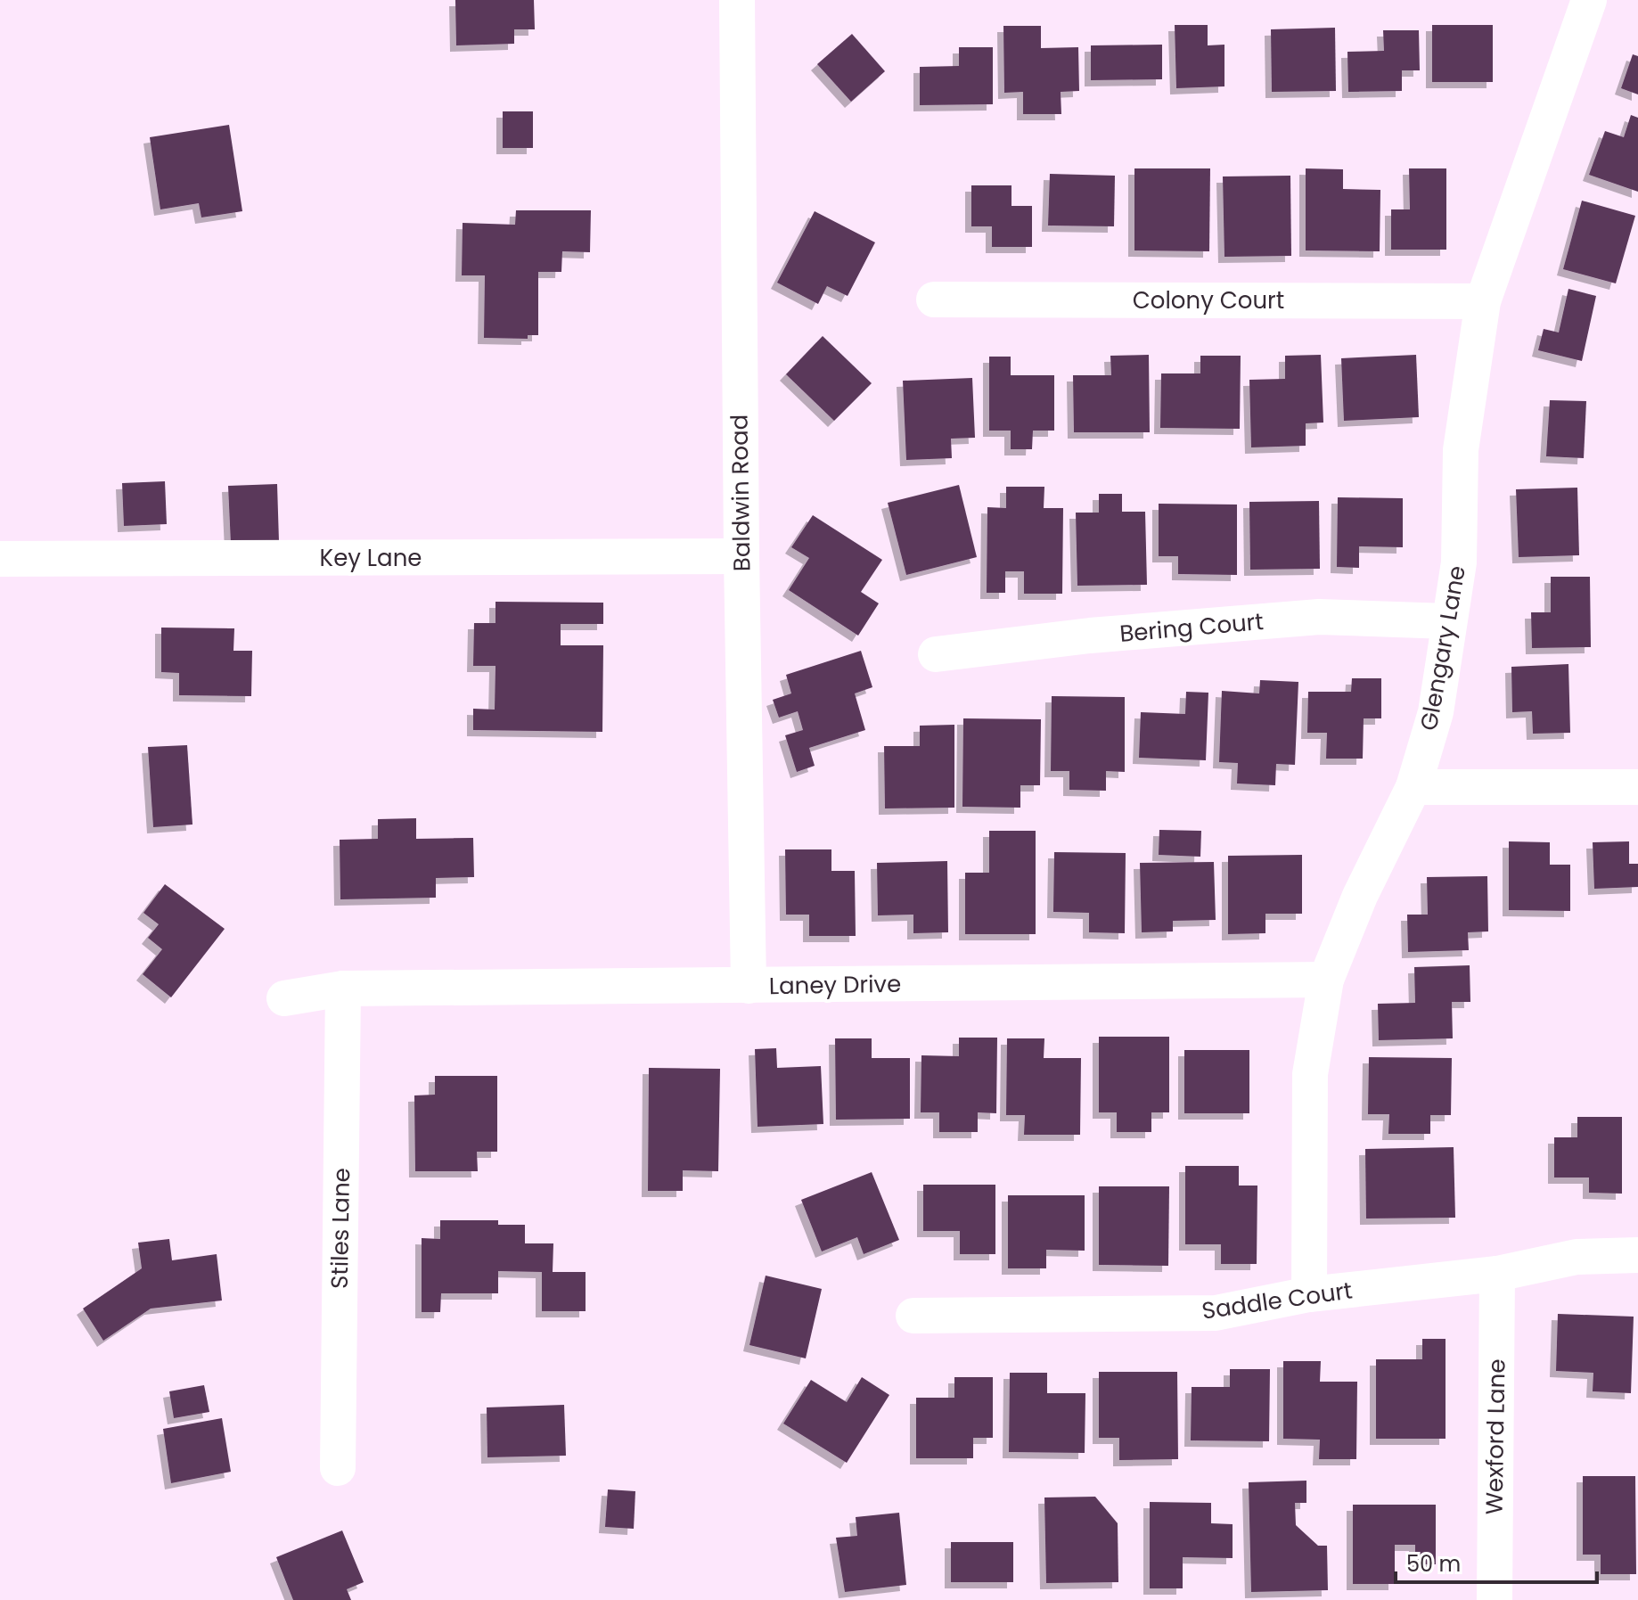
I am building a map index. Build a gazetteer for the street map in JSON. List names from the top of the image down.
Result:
{
  "streets": {
    "street": [
      "Colony Court",
      "Baldwin Road",
      "Key Lane",
      "Bering Court",
      "Glengary Lane",
      "Laney Drive",
      "Stiles Lane",
      "Saddle Court",
      "Wexford Lane"
    ]
  },
  "crossings": [
    ["Colony Court", "Glengary Lane"],
    ["Baldwin Road", "Key Lane"],
    ["Baldwin Road", "Laney Drive"],
    ["Bering Court", "Glengary Lane"],
    ["Glengary Lane", "Laney Drive"],
    ["Glengary Lane", "Saddle Court"],
    ["Laney Drive", "Stiles Lane"],
    ["Saddle Court", "Wexford Lane"]
  ],
  "scale_bar": "50 m"
}
